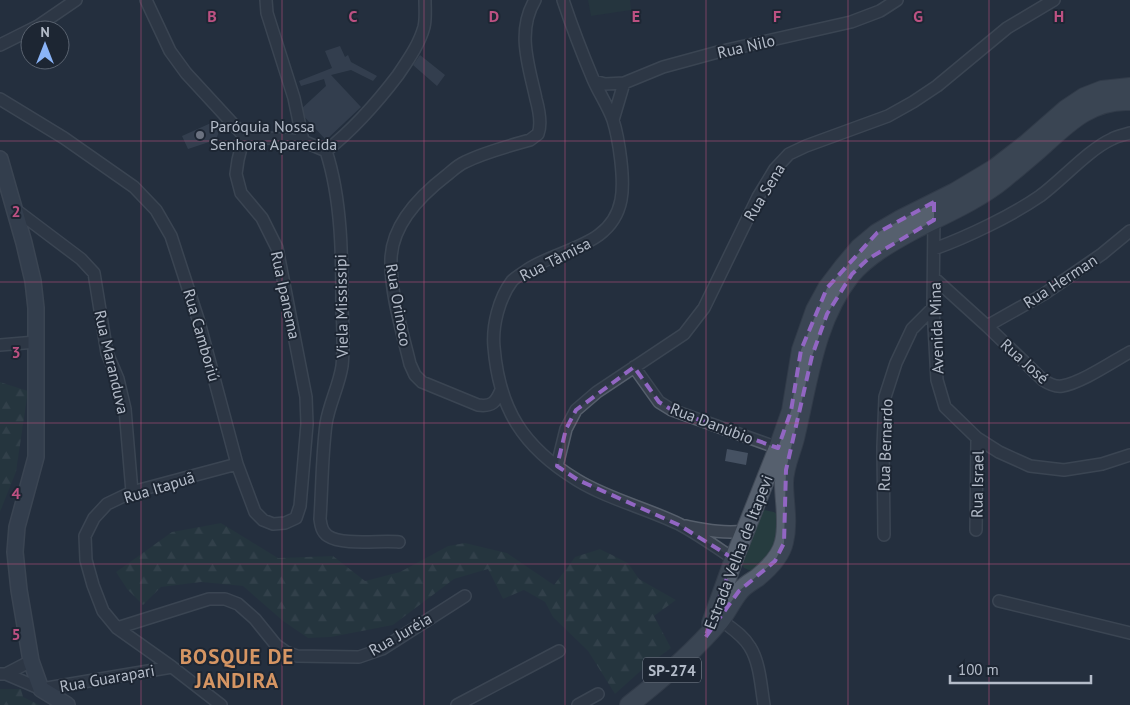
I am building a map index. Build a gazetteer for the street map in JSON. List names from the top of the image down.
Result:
{
  "streets": {
    "main road": ["Estrada Velha de Itapevi", "SP-274"],
    "street": [
      "Rua Nilo",
      "Rua Sena",
      "Rua Tâmisa",
      "Rua Herman",
      "Rua Ipanema",
      "Rua Orinoco",
      "Viela Mississipi",
      "Avenida Mina",
      "Rua Camboriú",
      "Rua José",
      "Rua Maranduva",
      "Rua Danúbio",
      "Rua Bernardo",
      "Rua Israel",
      "Rua Itapuã",
      "Rua Juréia",
      "Rua Guarapari"
    ]
  },
  "crossings": [
    ["Rua Nilo", "Rua Tâmisa"],
    ["Rua Sena", "Rua Tâmisa"],
    ["Rua Sena", "Rua Danúbio"],
    ["Rua Tâmisa", "Rua Orinoco"],
    ["Rua Tâmisa", "Estrada Velha de Itapevi"],
    ["Rua Herman", "Rua José"],
    ["Rua Ipanema", "Rua Camboriú"],
    ["Avenida Mina", "Rua José"],
    ["Avenida Mina", "Rua Bernardo"],
    ["Avenida Mina", "Rua Israel"],
    ["Avenida Mina", "Estrada Velha de Itapevi"],
    ["Rua Camboriú", "Rua Itapuã"],
    ["Rua Maranduva", "Rua Itapuã"],
    ["Rua Danúbio", "Estrada Velha de Itapevi"],
    ["Rua Itapuã", "Rua Juréia"],
    ["Rua Itapuã", "Rua Guarapari"],
    ["Estrada Velha de Itapevi", "SP-274"]
  ],
  "districts": ["BOSQUE DE JANDIRA"],
  "places": ["Paróquia Nossa Senhora Aparecida"],
  "scale_bar": "100 m",
  "north": "top",
  "grid": {
    "columns": [
      "B",
      "C",
      "D",
      "E",
      "F",
      "G",
      "H"
    ],
    "rows": [
      "2",
      "3",
      "4",
      "5"
    ]
  }
}
